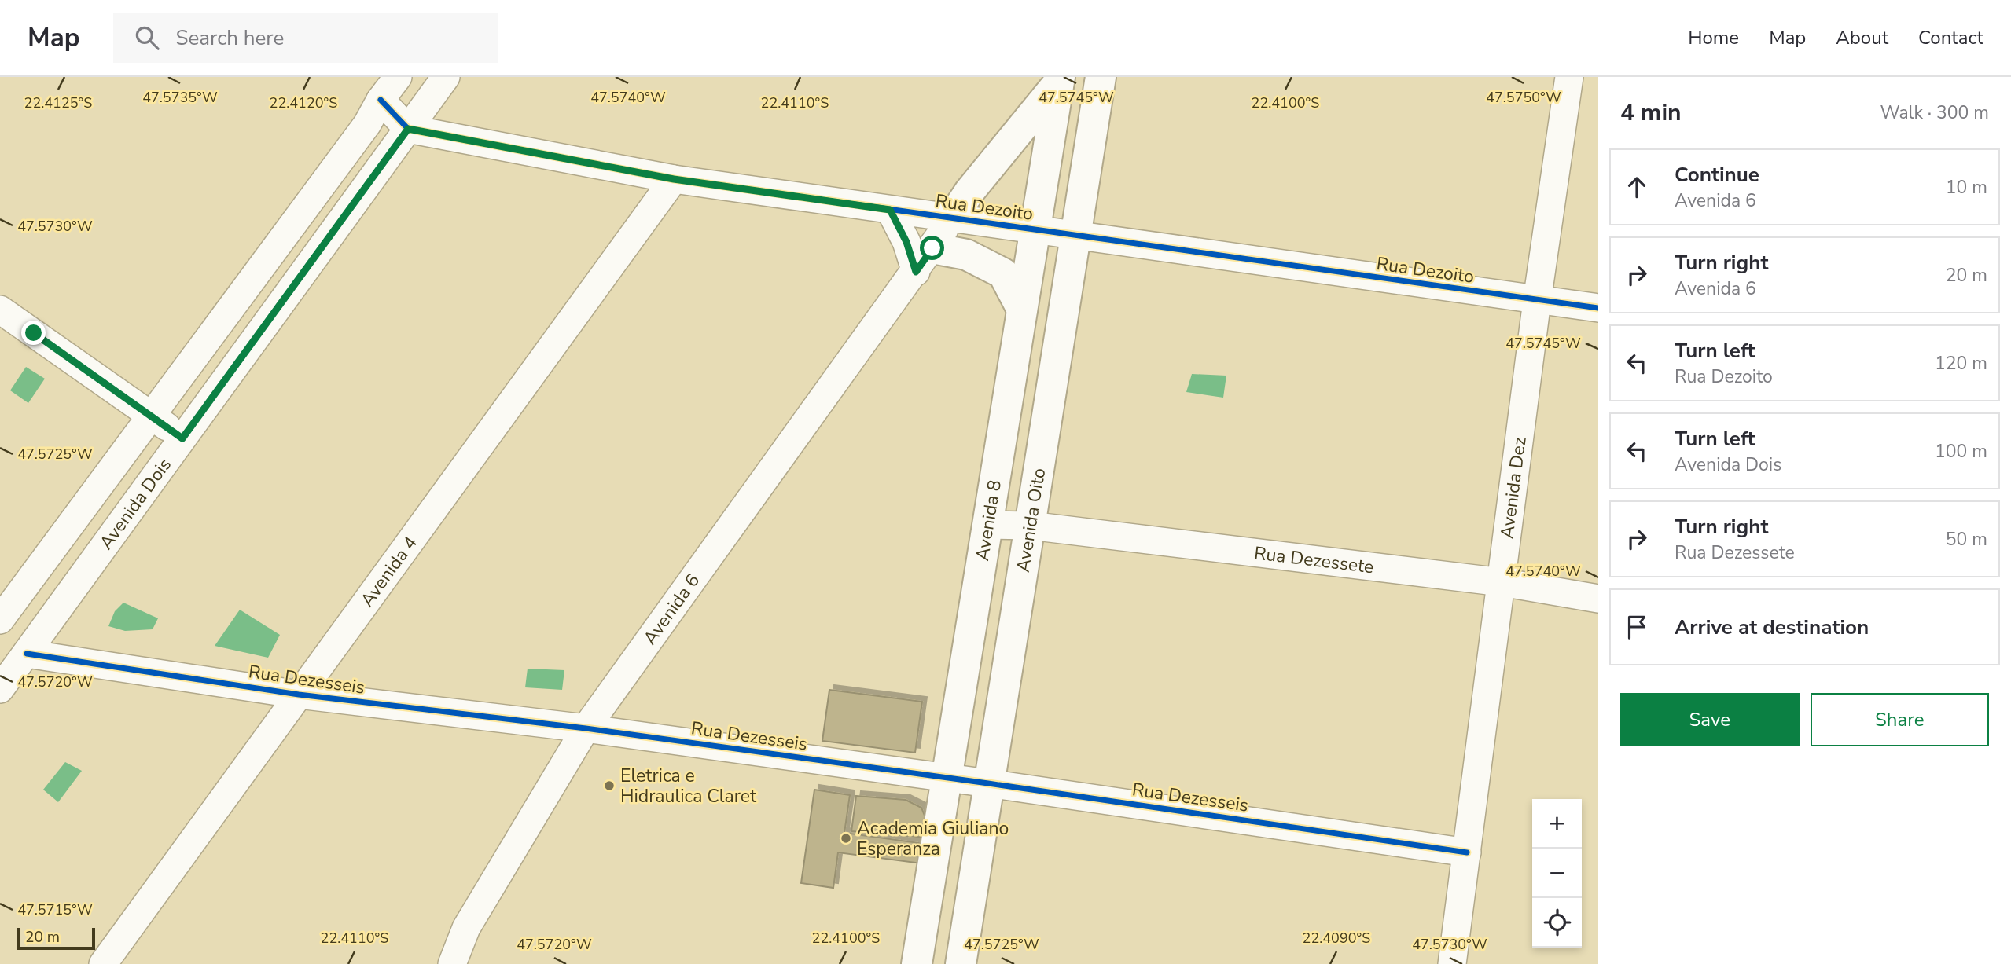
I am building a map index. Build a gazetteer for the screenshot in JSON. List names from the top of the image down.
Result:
{
  "streets": {
    "street": [
      "Rua Dezoito",
      "Avenida Dez",
      "Avenida Dois",
      "Avenida Oito",
      "Avenida 8",
      "Rua Dezessete",
      "Avenida 4",
      "Avenida 6",
      "Rua Dezesseis"
    ]
  },
  "crossings": [
    ["Rua Dezoito", "Avenida Dez"],
    ["Rua Dezoito", "Avenida Dois"],
    ["Rua Dezoito", "Avenida Oito"],
    ["Rua Dezoito", "Avenida 8"],
    ["Rua Dezoito", "Avenida 4"],
    ["Rua Dezoito", "Avenida 6"],
    ["Avenida Dez", "Rua Dezessete"],
    ["Avenida Dez", "Rua Dezesseis"],
    ["Avenida Dois", "Rua Dezesseis"],
    ["Avenida Oito", "Rua Dezessete"],
    ["Avenida Oito", "Rua Dezesseis"],
    ["Avenida 8", "Rua Dezessete"],
    ["Avenida 8", "Rua Dezesseis"],
    ["Avenida 4", "Rua Dezesseis"],
    ["Avenida 6", "Rua Dezesseis"]
  ],
  "places": ["Eletrica e Hidraulica Claret", "Academia Giuliano Esperanza"],
  "scale_bar": "20 m",
  "page": {
    "header": "Map",
    "search": "Search here",
    "nav": [
      "Home",
      "Map",
      "About",
      "Contact"
    ],
    "heading": ["4 min", "Walk · 300 m"],
    "list": [
      ["Continue", "Avenida 6", "10 m"],
      ["Turn right", "Avenida 6", "20 m"],
      ["Turn left", "Rua Dezoito", "120 m"],
      ["Turn left", "Avenida Dois", "100 m"],
      ["Turn right", "Rua Dezessete", "50 m"],
      "Arrive at destination"
    ],
    "buttons": ["Save", "Share"],
    "map_buttons": ["+", "−"],
    "scale": "20 m"
  },
  "coordinates": [
    "47.5740°W",
    "47.5735°W",
    "47.5745°W",
    "47.5750°W",
    "22.4125°S",
    "22.4120°S",
    "22.4110°S",
    "22.4100°S",
    "47.5730°W",
    "47.5725°W",
    "47.5720°W",
    "47.5715°W",
    "22.4090°S"
  ]
}
